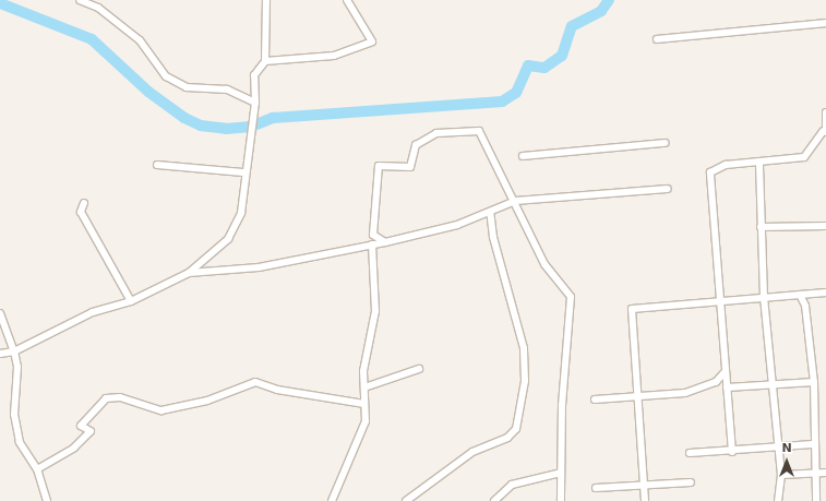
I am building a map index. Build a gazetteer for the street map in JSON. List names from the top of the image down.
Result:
{
  "north": "top"
}
